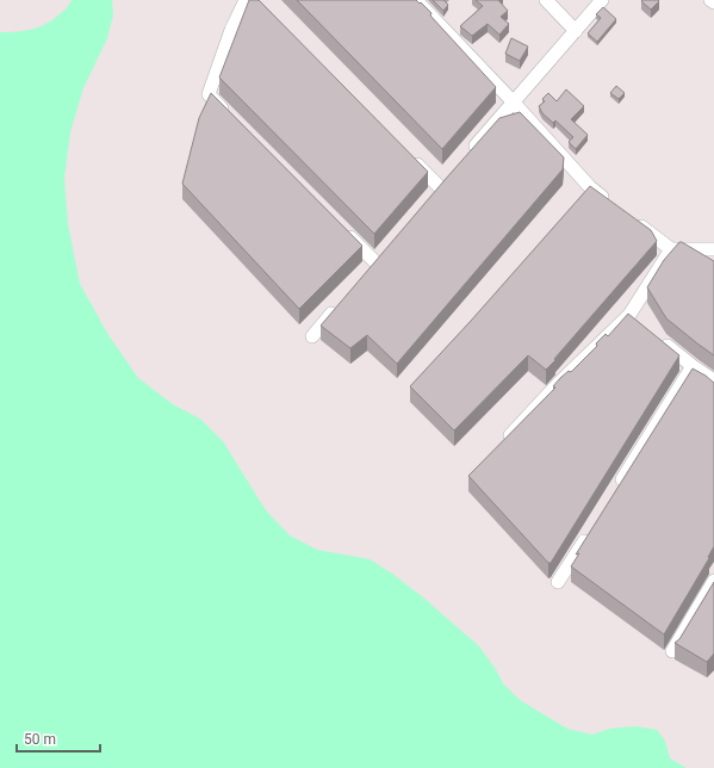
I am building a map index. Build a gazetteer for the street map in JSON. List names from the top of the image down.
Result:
{
  "scale_bar": "50 m"
}
